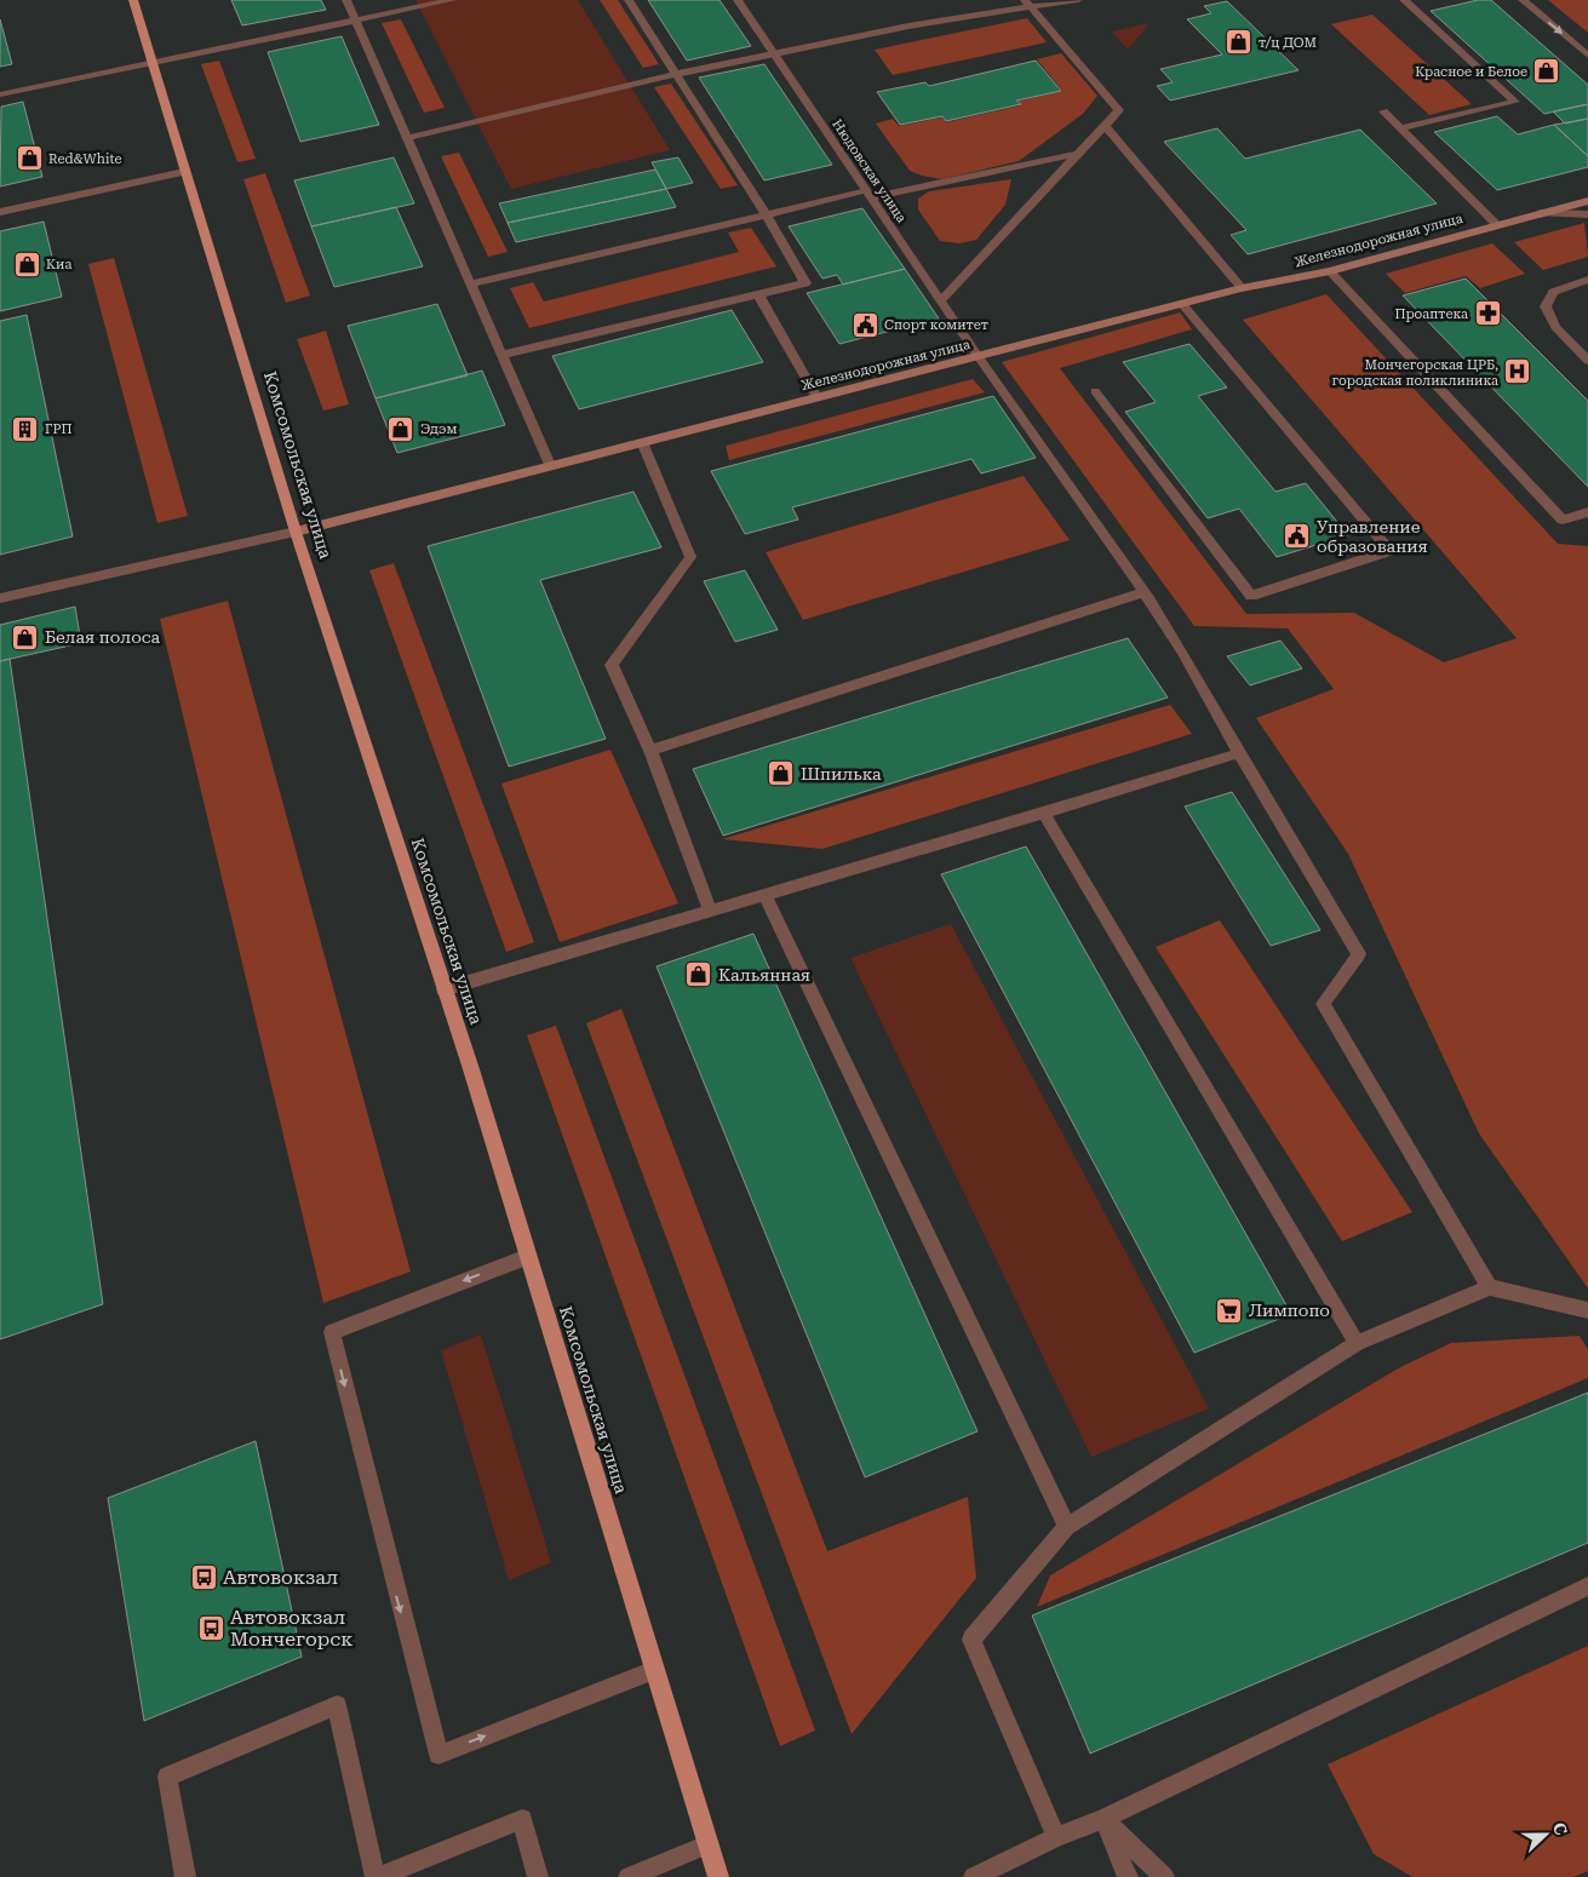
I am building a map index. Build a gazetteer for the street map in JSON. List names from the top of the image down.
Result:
{
  "streets": {
    "main road": ["Комсомольская улица"],
    "street": ["Нюдовская улица", "Железнодорожная улица"]
  },
  "crossings": [
    ["Нюдовская улица", "Железнодорожная улица"],
    ["Железнодорожная улица", "Комсомольская улица"]
  ],
  "places": {
    "shop": [
      "т/ц ДОМ",
      "Красное и Белое",
      "Red&White",
      "Киа",
      "Эдэм",
      "Белая полоса",
      "Шпилька",
      "Кальянная"
    ],
    "pharmacy": ["Проаптека"],
    "public building": ["Спорт комитет", "Управление образования"],
    "hospital": ["Мончегорская ЦРБ, городская поликлиника"],
    "building": ["ГРП"],
    "supermarket": ["Лимпопо"],
    "bus stop": ["Автовокзал", "Автовокзал Мончегорск"]
  },
  "north": "right"
}
